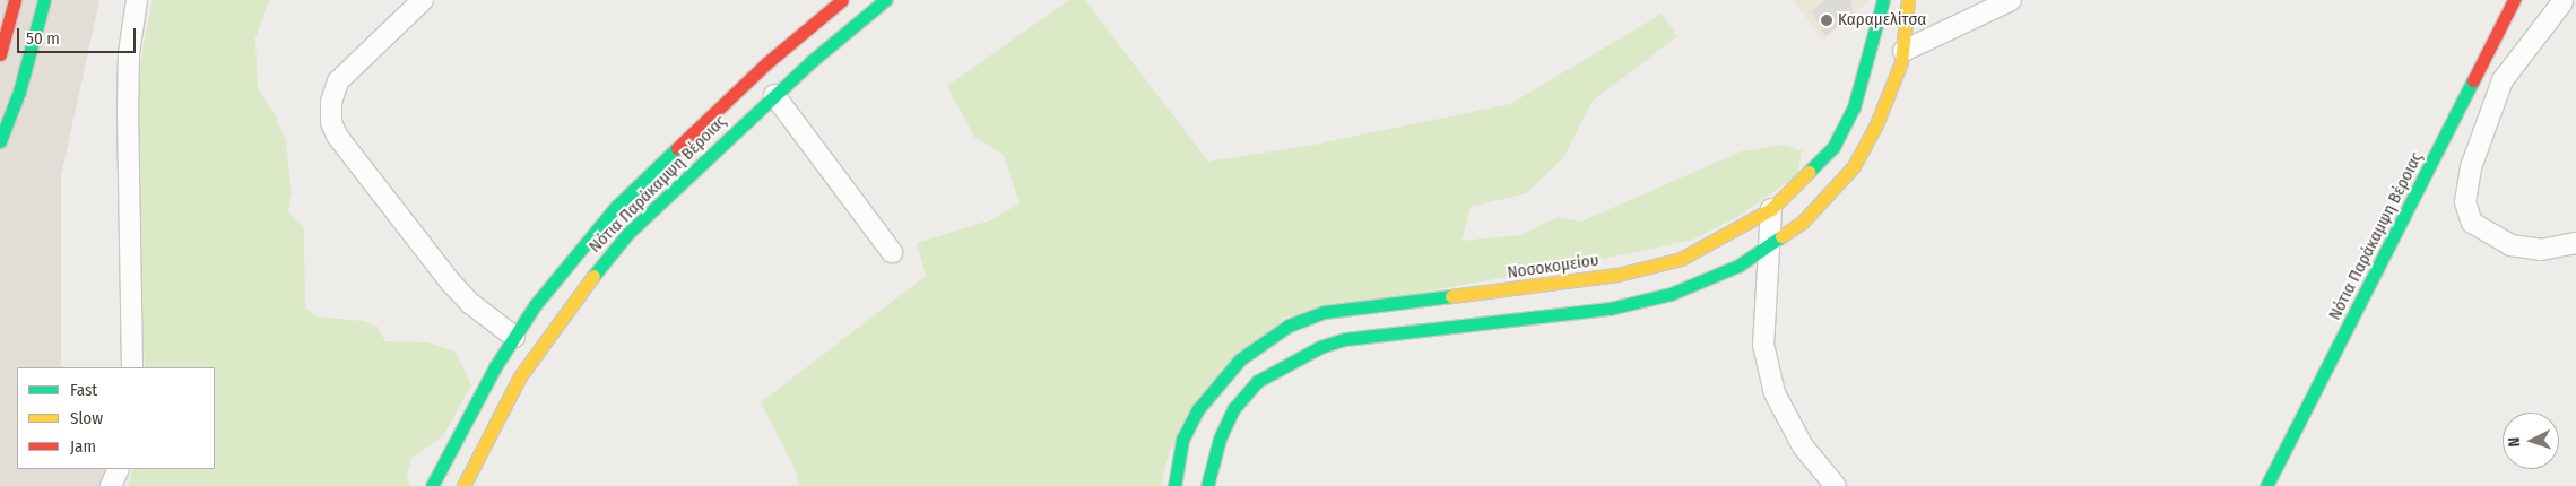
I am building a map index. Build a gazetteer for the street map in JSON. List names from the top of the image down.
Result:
{
  "streets": {
    "main road": ["Νότια Παράκαμψη Βέροιας", "Νοσοκομείου"]
  },
  "places": ["Καραμελίτσα"],
  "legend": ["Fast", "Slow", "Jam"],
  "scale_bar": "50 m",
  "north": "left"
}
